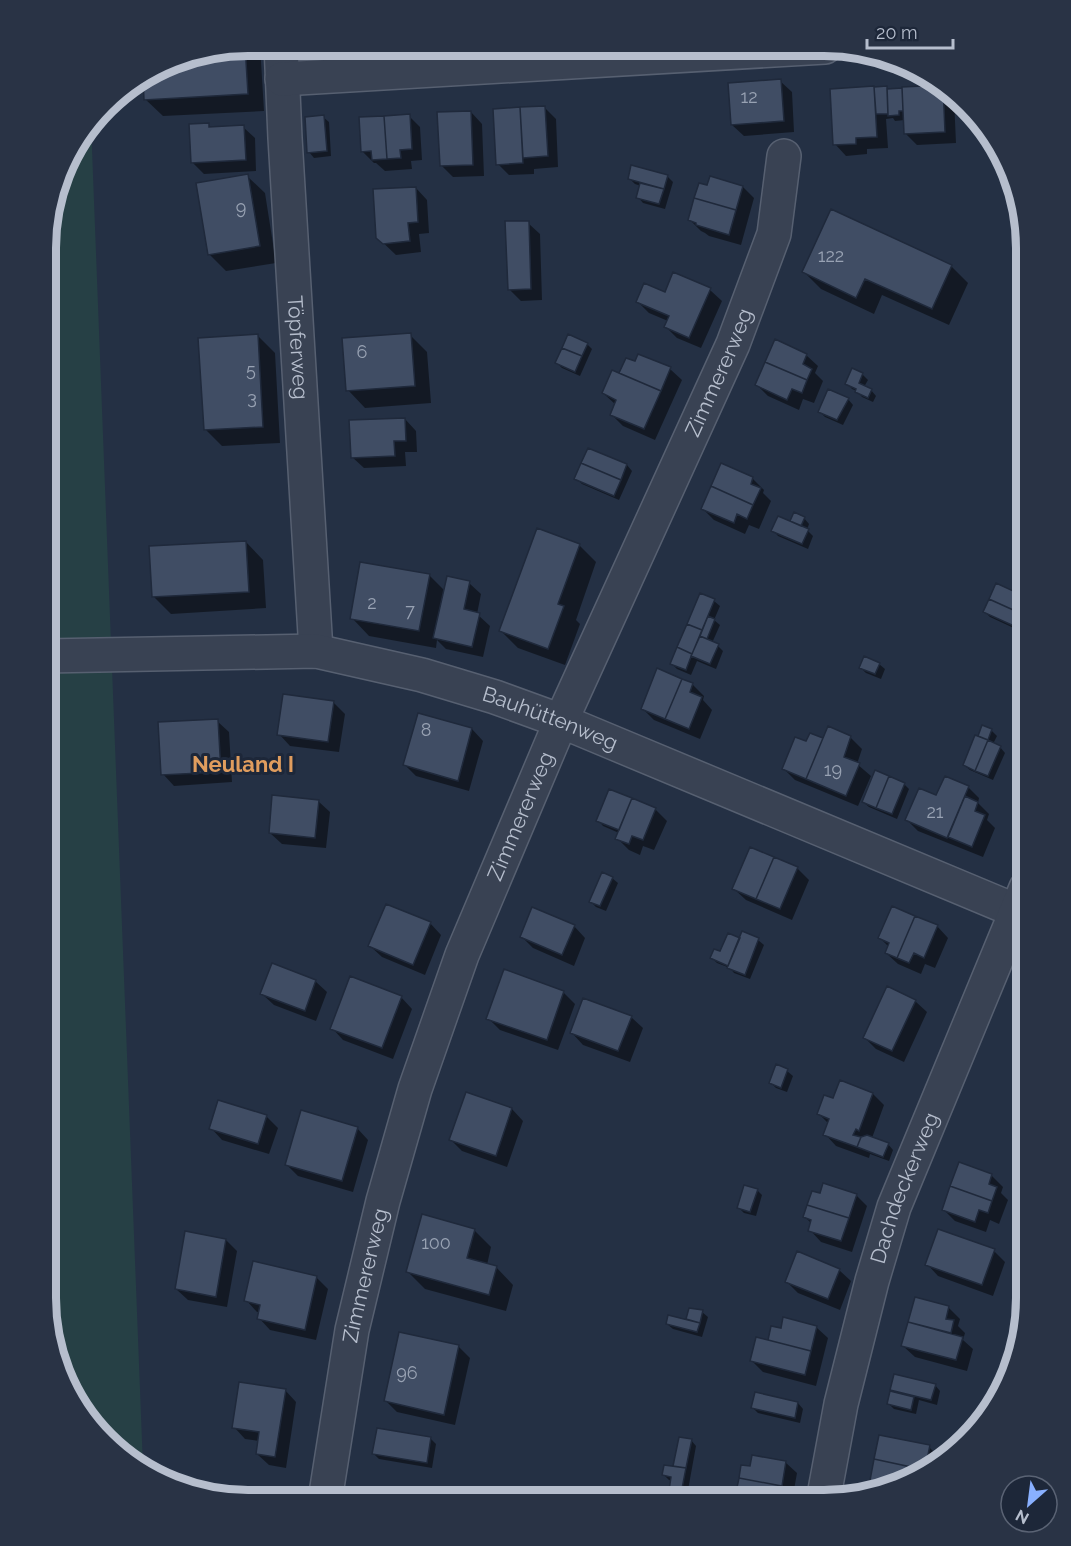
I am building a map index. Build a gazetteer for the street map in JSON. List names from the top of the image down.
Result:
{
  "streets": {
    "street": [
      "Töpferweg",
      "Zimmererweg",
      "Bauhüttenweg",
      "Dachdeckerweg"
    ]
  },
  "crossings": [
    ["Töpferweg", "Bauhüttenweg"],
    ["Zimmererweg", "Bauhüttenweg"]
  ],
  "districts": ["Neuland I"],
  "house_numbers": [
    "12",
    "9",
    "122",
    "6",
    "5",
    "3",
    "2",
    "7",
    "8",
    "19",
    "21",
    "100",
    "96"
  ],
  "scale_bar": "20 m",
  "north": "bottom left"
}
